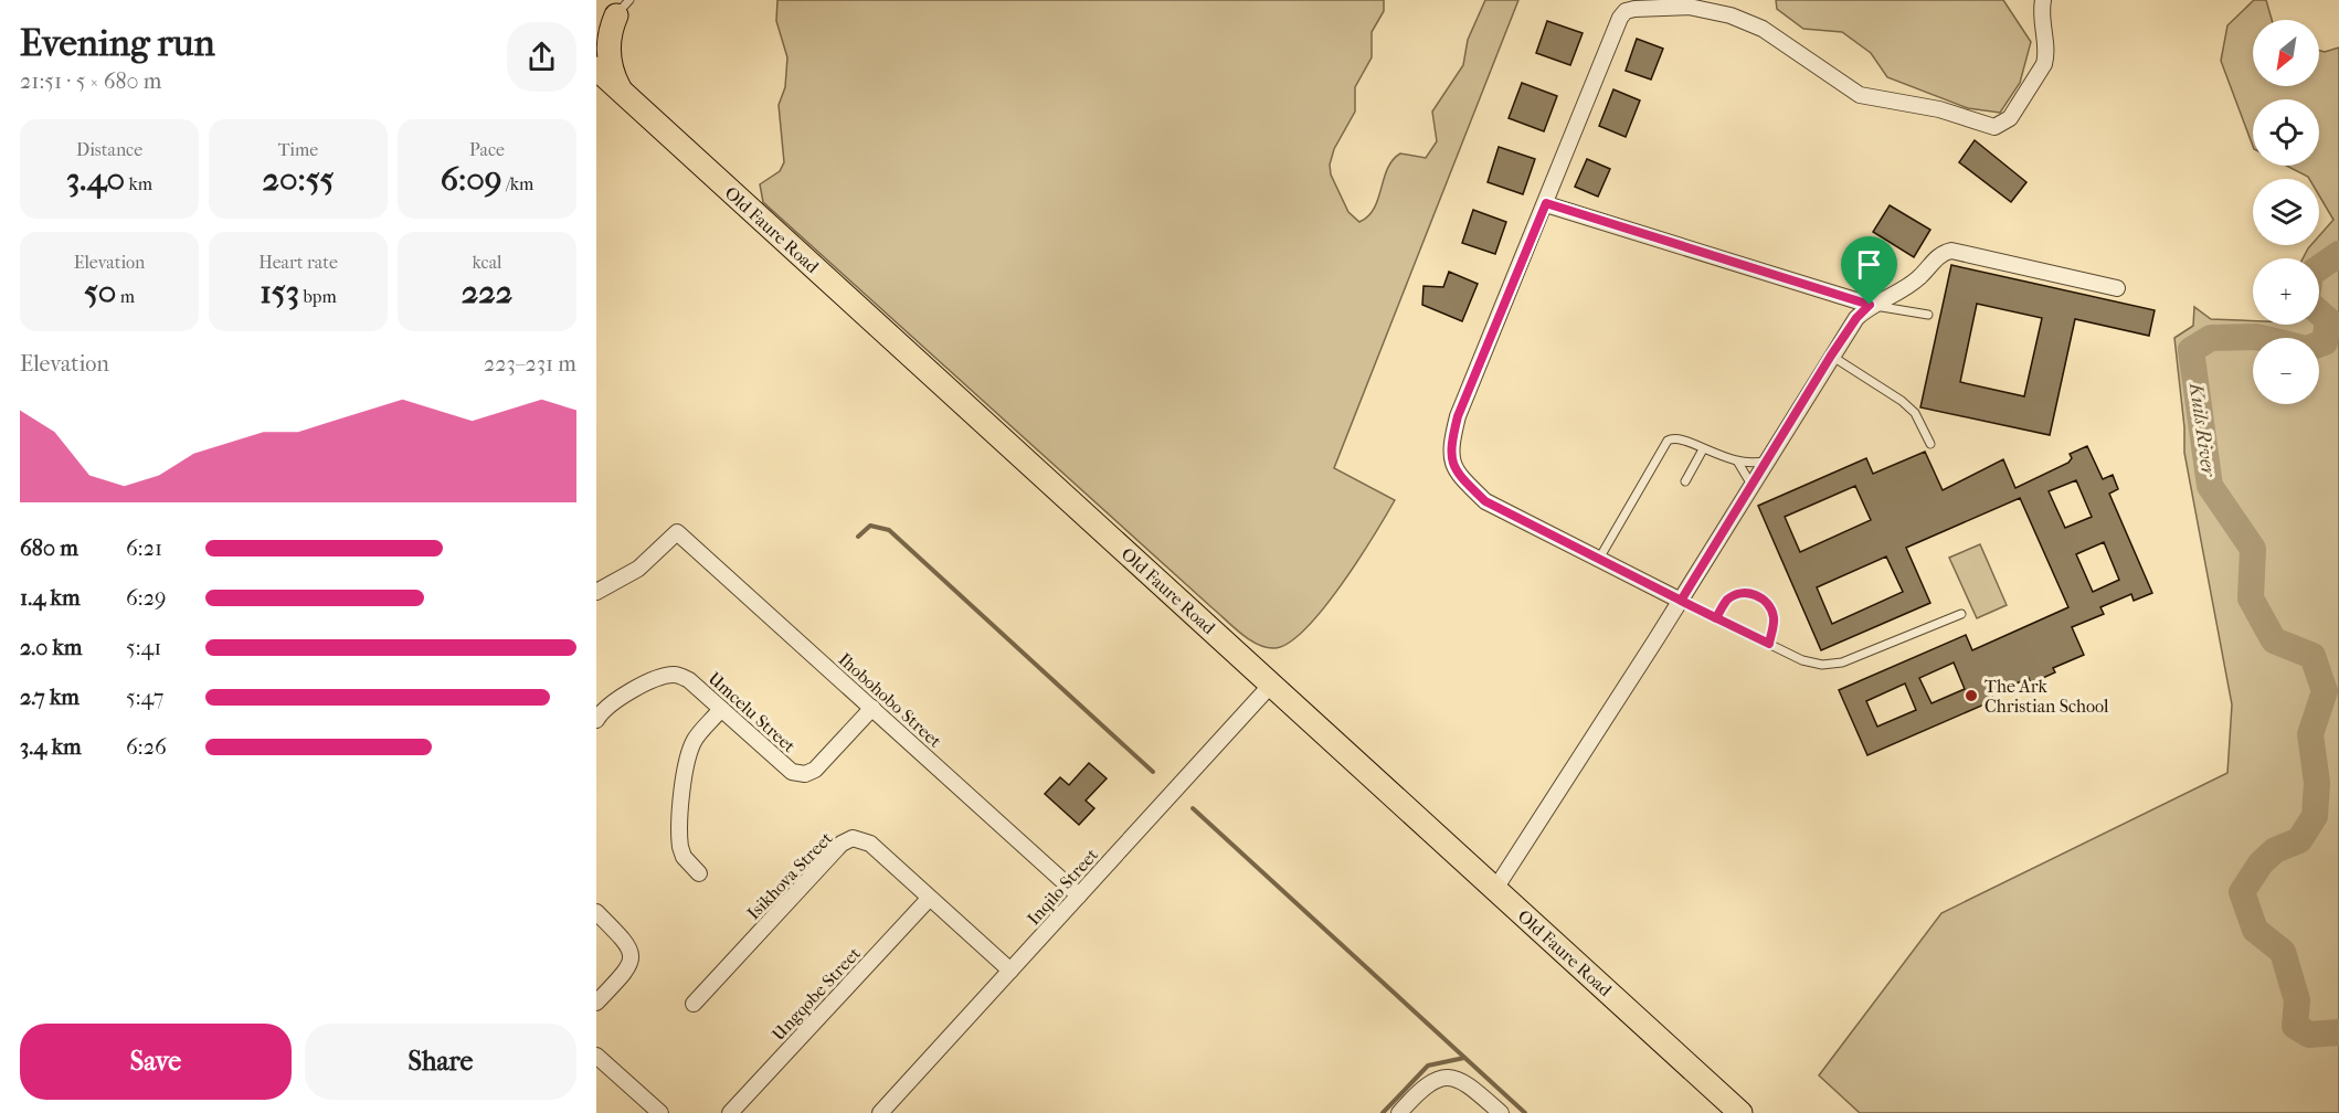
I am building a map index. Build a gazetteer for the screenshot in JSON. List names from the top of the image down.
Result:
{
  "streets": {
    "main road": ["Old Faure Road"],
    "street": [
      "Ihobohobo Street",
      "Umcelu Street",
      "Isikhova Street",
      "Inqilo Street",
      "Ungqobe Street"
    ]
  },
  "crossings": [
    ["Old Faure Road", "Inqilo Street"],
    ["Ihobohobo Street", "Umcelu Street"],
    ["Ihobohobo Street", "Inqilo Street"],
    ["Isikhova Street", "Inqilo Street"],
    ["Isikhova Street", "Ungqobe Street"]
  ],
  "water": ["Kuils River"],
  "places": ["The Ark Christian School"],
  "north": "bottom left",
  "page": {
    "heading": ["Evening run", "21:51 · 5 × 680 m"],
    "map_buttons": ["+", "−"],
    "stats": [
      ["Distance", "3.40 km"],
      ["Time", "20:55"],
      ["Pace", "6:09 /km"],
      ["Elevation", "50 m"],
      ["Heart rate", "153 bpm"],
      ["kcal", "222"]
    ],
    "chart": ["Elevation", "223–231 m"],
    "list": [
      {
        "name": "680 m",
        "note": "6:21"
      },
      {
        "name": "1.4 km",
        "note": "6:29"
      },
      {
        "name": "2.0 km",
        "note": "5:41"
      },
      {
        "name": "2.7 km",
        "note": "5:47"
      },
      {
        "name": "3.4 km",
        "note": "6:26"
      }
    ],
    "buttons": ["Save", "Share"]
  }
}
